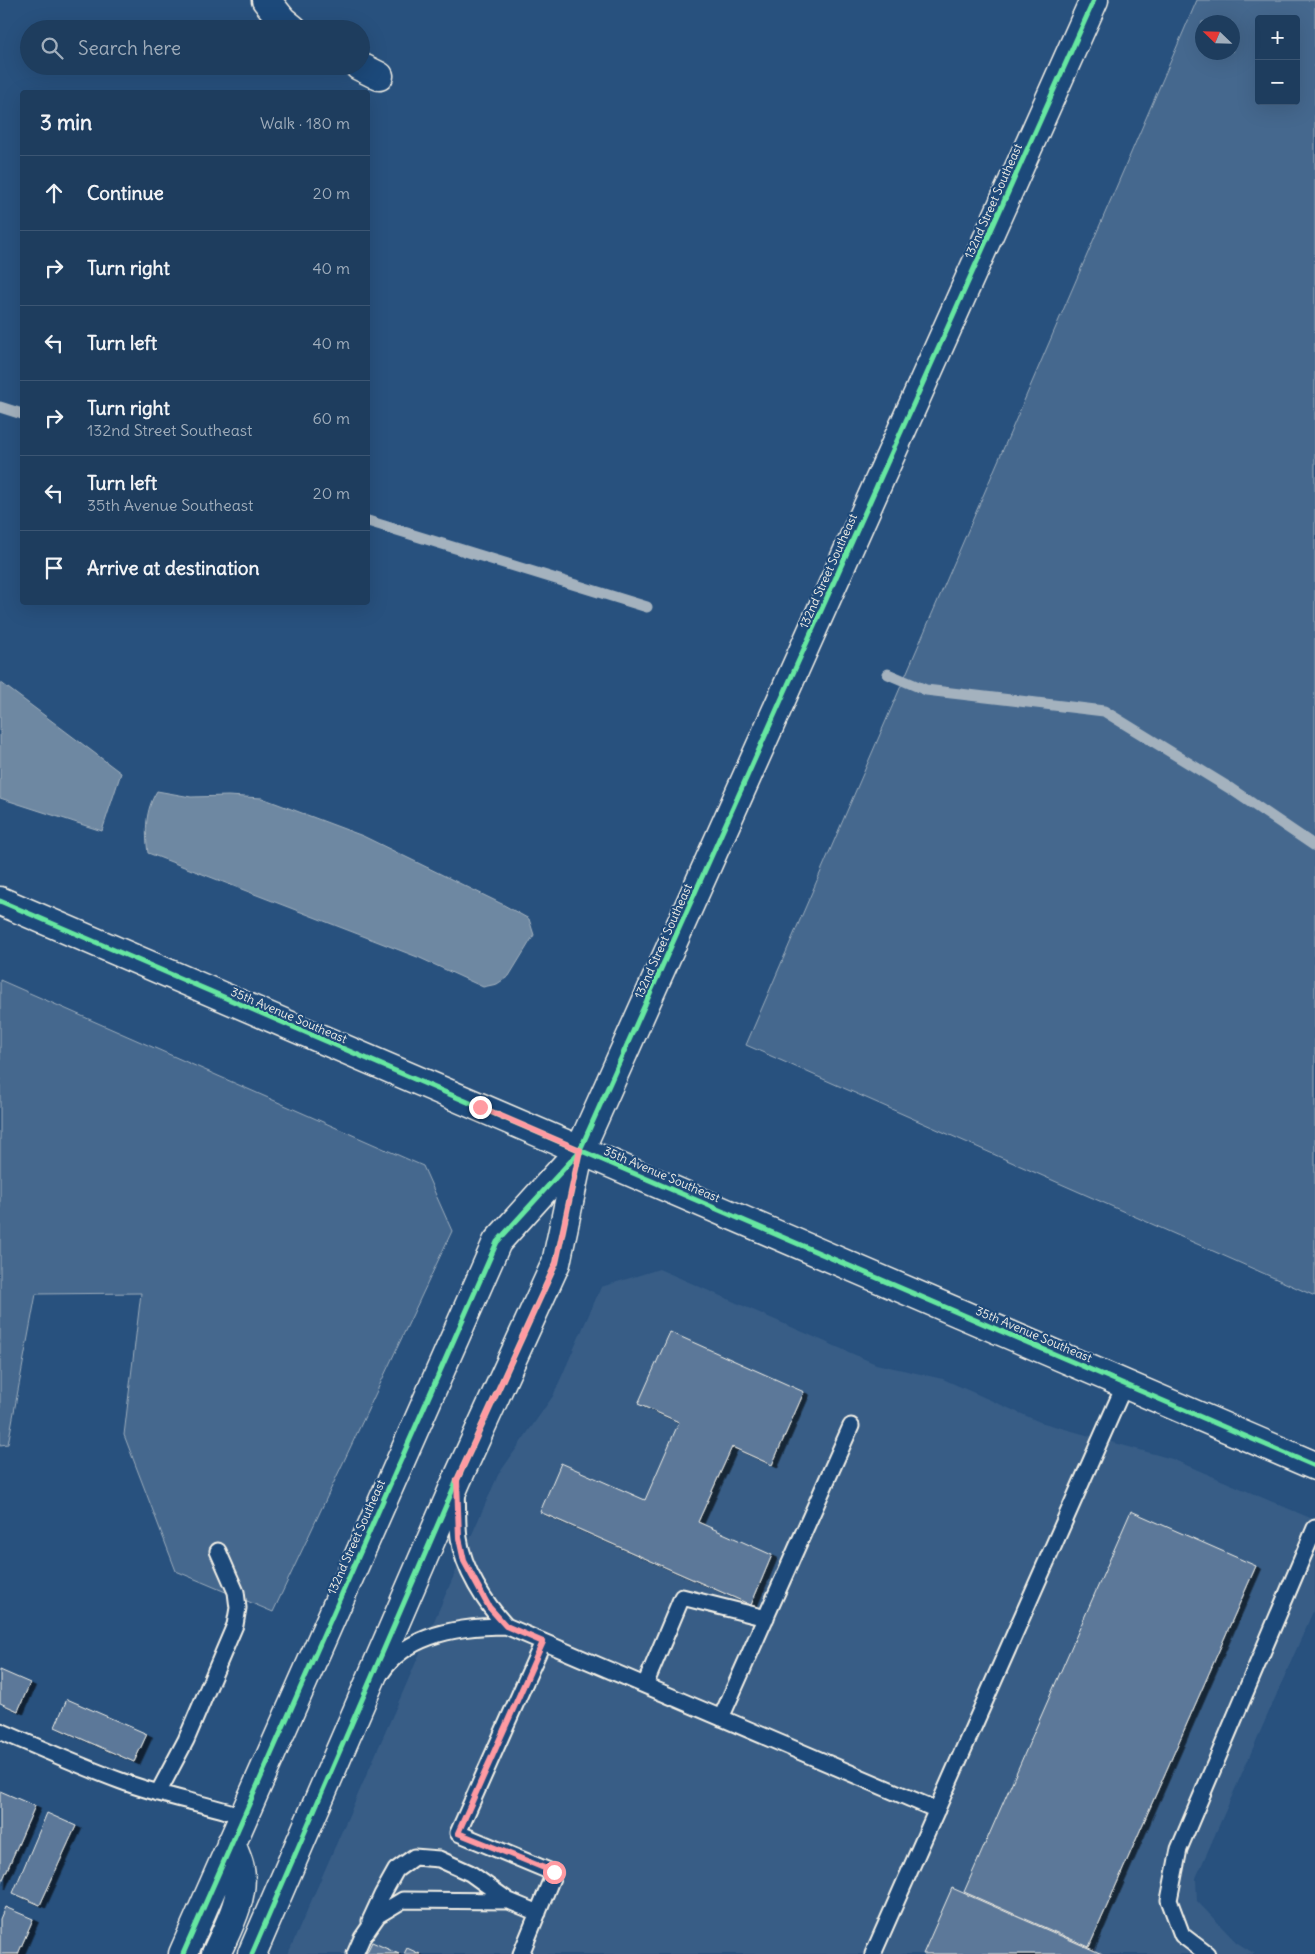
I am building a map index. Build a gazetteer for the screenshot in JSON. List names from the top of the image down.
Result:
{
  "streets": {
    "main road": ["132nd Street Southeast", "35th Avenue Southeast"]
  },
  "crossings": [
    ["132nd Street Southeast", "35th Avenue Southeast"]
  ],
  "north": "top left",
  "page": {
    "map_buttons": ["+", "−"],
    "search": "Search here",
    "heading": ["3 min", "Walk · 180 m"],
    "list": [
      ["Continue", "20 m"],
      ["Turn right", "40 m"],
      ["Turn left", "40 m"],
      ["Turn right", "132nd Street Southeast", "60 m"],
      ["Turn left", "35th Avenue Southeast", "20 m"],
      "Arrive at destination"
    ]
  }
}
